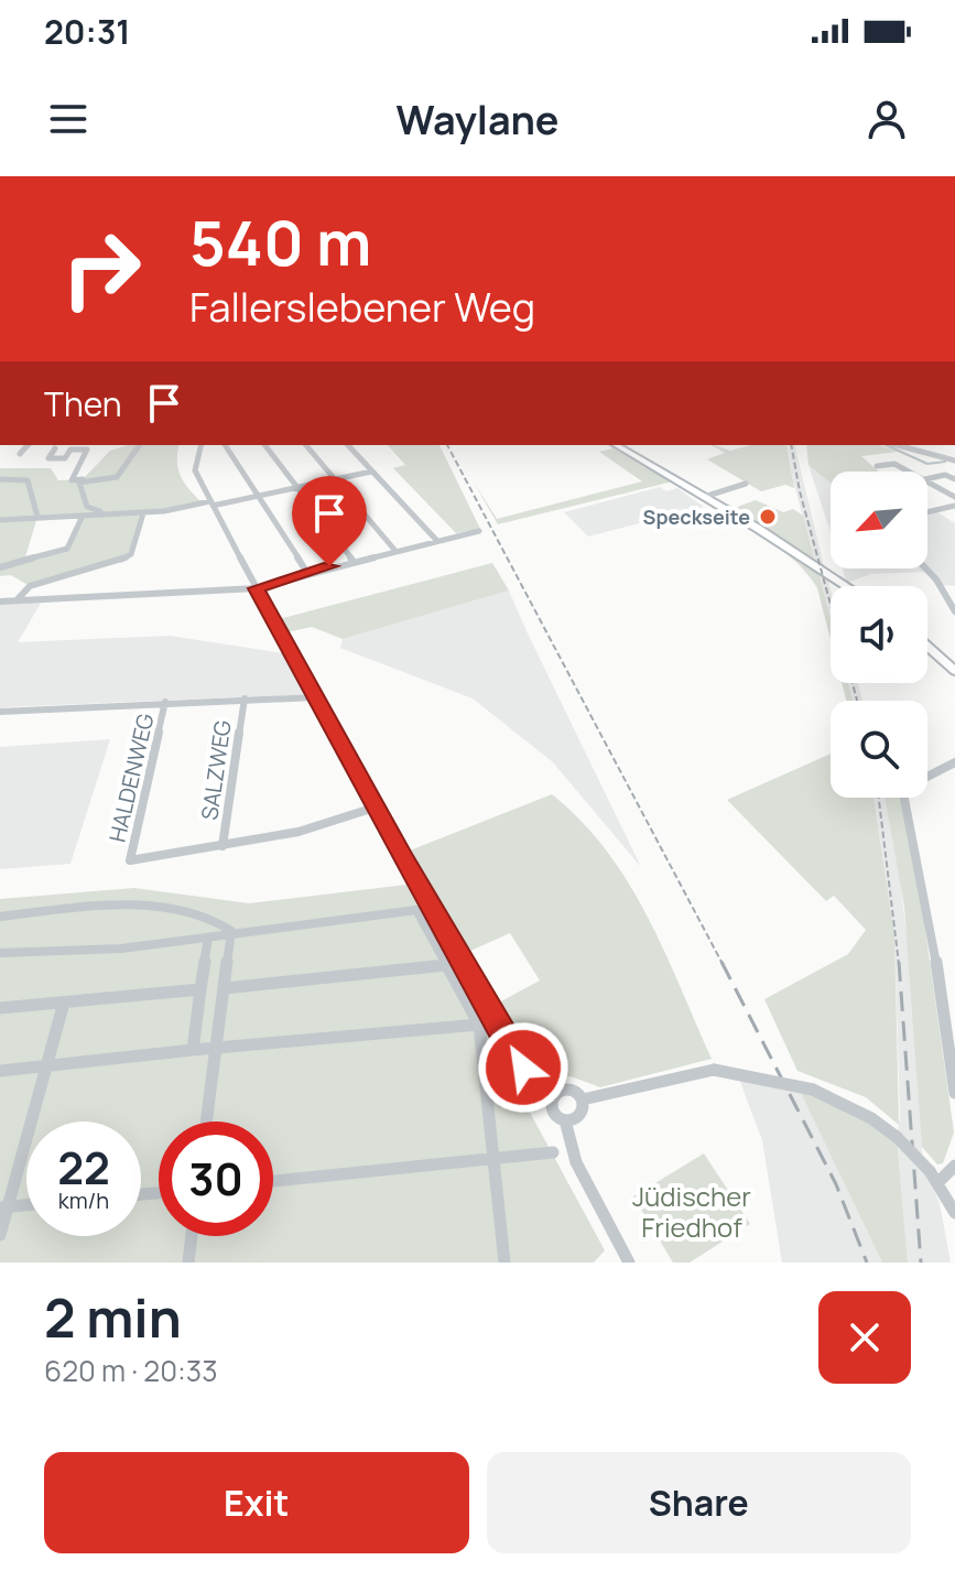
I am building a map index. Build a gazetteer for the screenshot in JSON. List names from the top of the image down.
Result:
{
  "streets": {
    "street": ["SALZWEG", "HALDENWEG"]
  },
  "crossings": [
    ["SALZWEG", "HALDENWEG"]
  ],
  "parks": ["Jüdischer Friedhof"],
  "places": ["Speckseite"],
  "north": "bottom left",
  "page": {
    "status": "20:31",
    "header": "Waylane",
    "turn": ["540 m", "Fallerslebener Weg"],
    "then": "Then",
    "speed": "22 km/h",
    "limit": "30",
    "heading": ["2 min", "620 m · 20:33"],
    "buttons": ["Exit", "Share"]
  }
}
